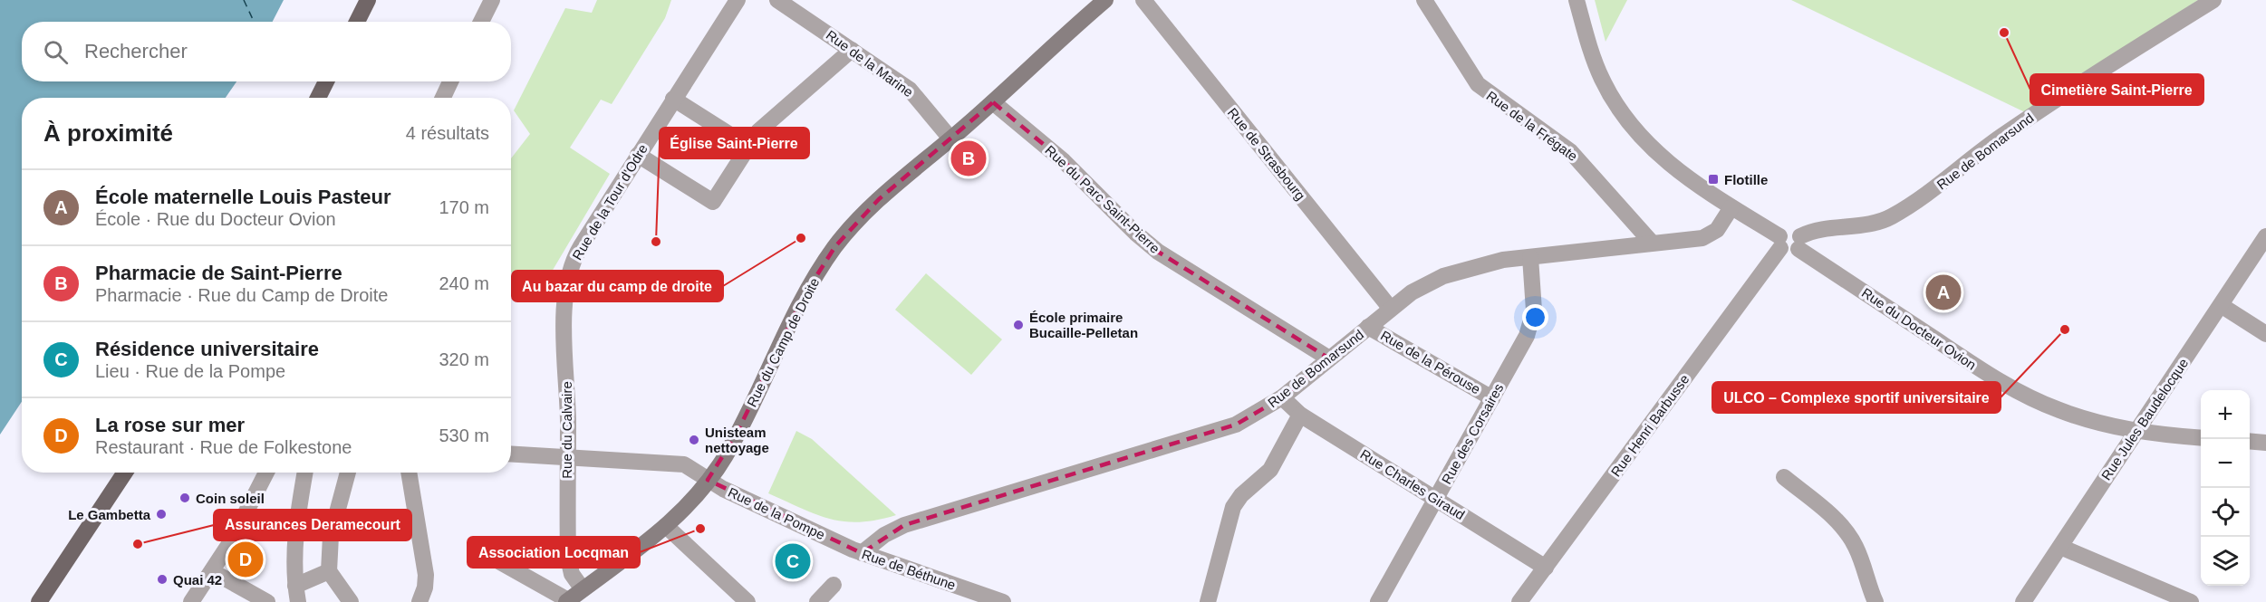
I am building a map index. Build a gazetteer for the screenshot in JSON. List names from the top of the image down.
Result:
{
  "streets": {
    "street": [
      "Rue de la Marine",
      "Rue de la Frégate",
      "Rue de Bomarsund",
      "Rue de Strasbourg",
      "Rue du Parc Saint-Pierre",
      "Rue de la Tour d'Odre",
      "Rue du Docteur Ovion",
      "Rue du Camp de Droite",
      "Rue de la Pérouse",
      "Rue Jules Baudelocque",
      "Rue Henri Barbusse",
      "Rue du Calvaire",
      "Rue des Corsaires",
      "Rue Charles Giraud",
      "Rue de la Pompe",
      "Rue de Béthune"
    ]
  },
  "crossings": [
    ["Rue de la Marine", "Rue du Camp de Droite"],
    ["Rue de la Frégate", "Rue de Bomarsund"],
    ["Rue de Bomarsund", "Rue de Strasbourg"],
    ["Rue de Bomarsund", "Rue du Parc Saint-Pierre"],
    ["Rue de Bomarsund", "Rue du Docteur Ovion"],
    ["Rue de Bomarsund", "Rue de la Pérouse"],
    ["Rue de Bomarsund", "Rue Henri Barbusse"],
    ["Rue de Bomarsund", "Rue des Corsaires"],
    ["Rue de Bomarsund", "Rue Charles Giraud"],
    ["Rue de Bomarsund", "Rue de Béthune"],
    ["Rue du Parc Saint-Pierre", "Rue du Camp de Droite"],
    ["Rue de la Tour d'Odre", "Rue du Calvaire"],
    ["Rue du Docteur Ovion", "Rue Jules Baudelocque"],
    ["Rue du Camp de Droite", "Rue du Calvaire"],
    ["Rue du Camp de Droite", "Rue de la Pompe"],
    ["Rue de la Pérouse", "Rue des Corsaires"],
    ["Rue Henri Barbusse", "Rue Charles Giraud"],
    ["Rue du Calvaire", "Rue de la Pompe"],
    ["Rue des Corsaires", "Rue Charles Giraud"],
    ["Rue de la Pompe", "Rue de Béthune"]
  ],
  "places": {
    "other": [
      "Cimetière Saint-Pierre",
      "Au bazar du camp de droite",
      "Église Saint-Pierre",
      "École primaire Bucaille-Pelletan",
      "ULCO – Complexe sportif universitaire",
      "Unisteam nettoyage",
      "Coin soleil",
      "Le Gambetta",
      "Association Locqman",
      "Assurances Deramecourt",
      "Quai 42"
    ],
    "transit": ["Flotille"]
  },
  "page": {
    "search": "Rechercher",
    "heading": ["À proximité", "4 résultats"],
    "pins": [
      "B",
      "A",
      "D",
      "C"
    ],
    "list": [
      {
        "mark": "A",
        "name": "École maternelle Louis Pasteur",
        "note": "École · Rue du Docteur Ovion",
        "value": "170 m"
      },
      {
        "mark": "B",
        "name": "Pharmacie de Saint-Pierre",
        "note": "Pharmacie · Rue du Camp de Droite",
        "value": "240 m"
      },
      {
        "mark": "C",
        "name": "Résidence universitaire",
        "note": "Lieu · Rue de la Pompe",
        "value": "320 m"
      },
      {
        "mark": "D",
        "name": "La rose sur mer",
        "note": "Restaurant · Rue de Folkestone",
        "value": "530 m"
      }
    ],
    "map_buttons": ["+", "−"]
  }
}
